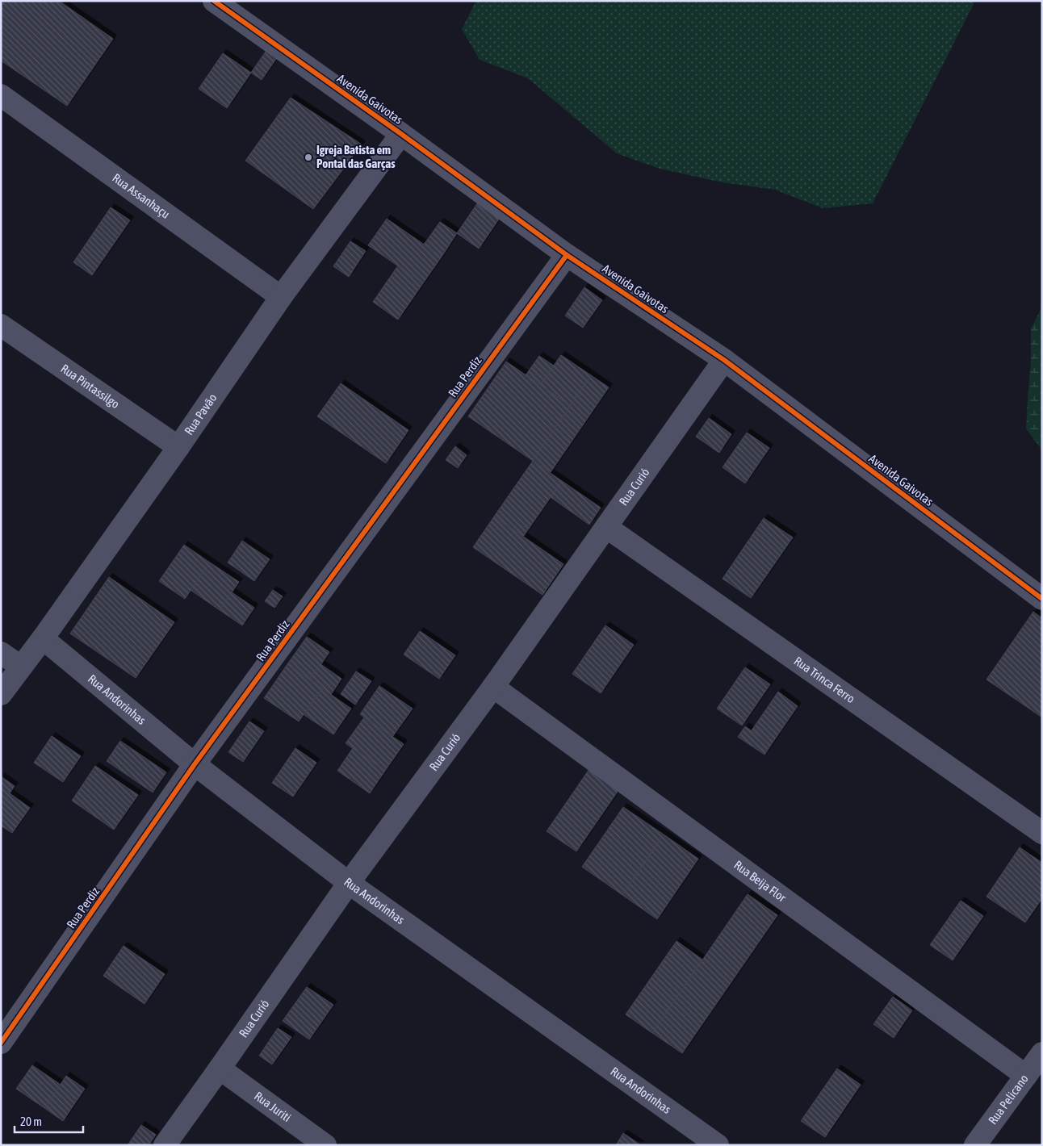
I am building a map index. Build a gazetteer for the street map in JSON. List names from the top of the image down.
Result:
{
  "streets": {
    "street": [
      "Avenida Gaivotas",
      "Rua Assanhaçu",
      "Rua Perdiz",
      "Rua Pintassilgo",
      "Rua Pavão",
      "Rua Curió",
      "Rua Trinca Ferro",
      "Rua Andorinhas",
      "Rua Beija Flor",
      "Rua Pelicano",
      "Rua Juriti"
    ]
  },
  "crossings": [
    ["Avenida Gaivotas", "Rua Perdiz"],
    ["Avenida Gaivotas", "Rua Pavão"],
    ["Avenida Gaivotas", "Rua Curió"],
    ["Rua Assanhaçu", "Rua Pavão"],
    ["Rua Perdiz", "Rua Andorinhas"],
    ["Rua Pintassilgo", "Rua Pavão"],
    ["Rua Pavão", "Rua Andorinhas"],
    ["Rua Curió", "Rua Trinca Ferro"],
    ["Rua Curió", "Rua Andorinhas"],
    ["Rua Curió", "Rua Beija Flor"],
    ["Rua Curió", "Rua Juriti"],
    ["Rua Beija Flor", "Rua Pelicano"]
  ],
  "places": ["Igreja Batista em Pontal das Garças"],
  "scale_bar": "20 m"
}
